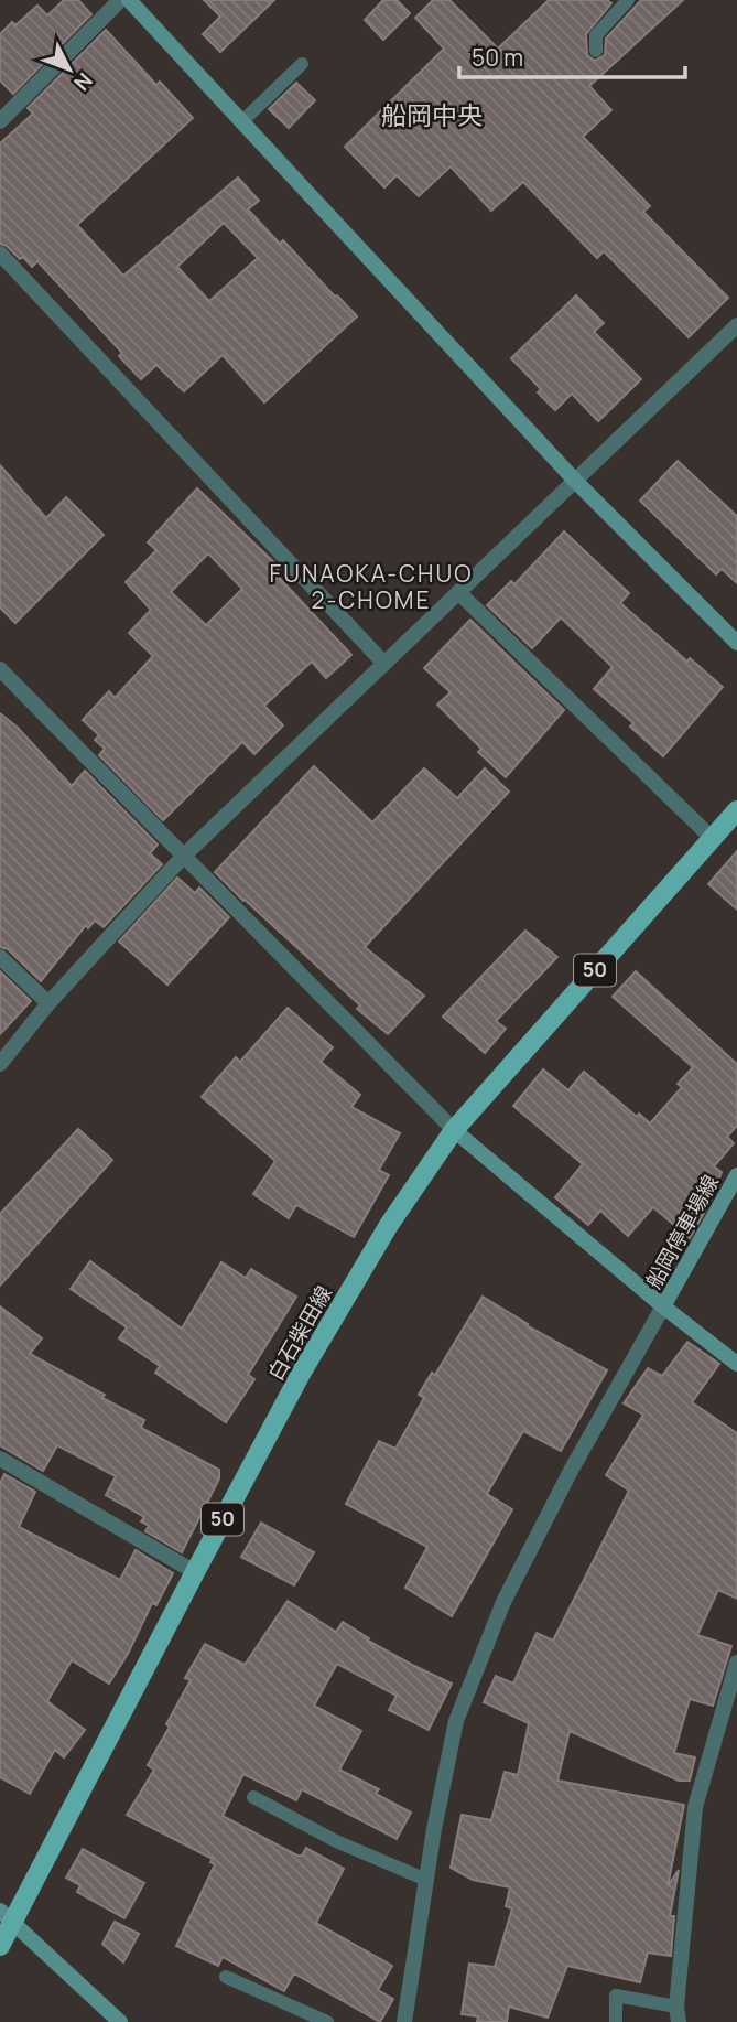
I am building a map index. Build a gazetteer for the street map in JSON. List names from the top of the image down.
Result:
{
  "streets": {
    "main road": ["50", "白石柴田線"],
    "street": ["船岡停車場線"]
  },
  "districts": ["船岡中央", "FUNAOKA-CHUO 2-CHOME"],
  "scale_bar": "50 m",
  "north": "bottom right"
}
